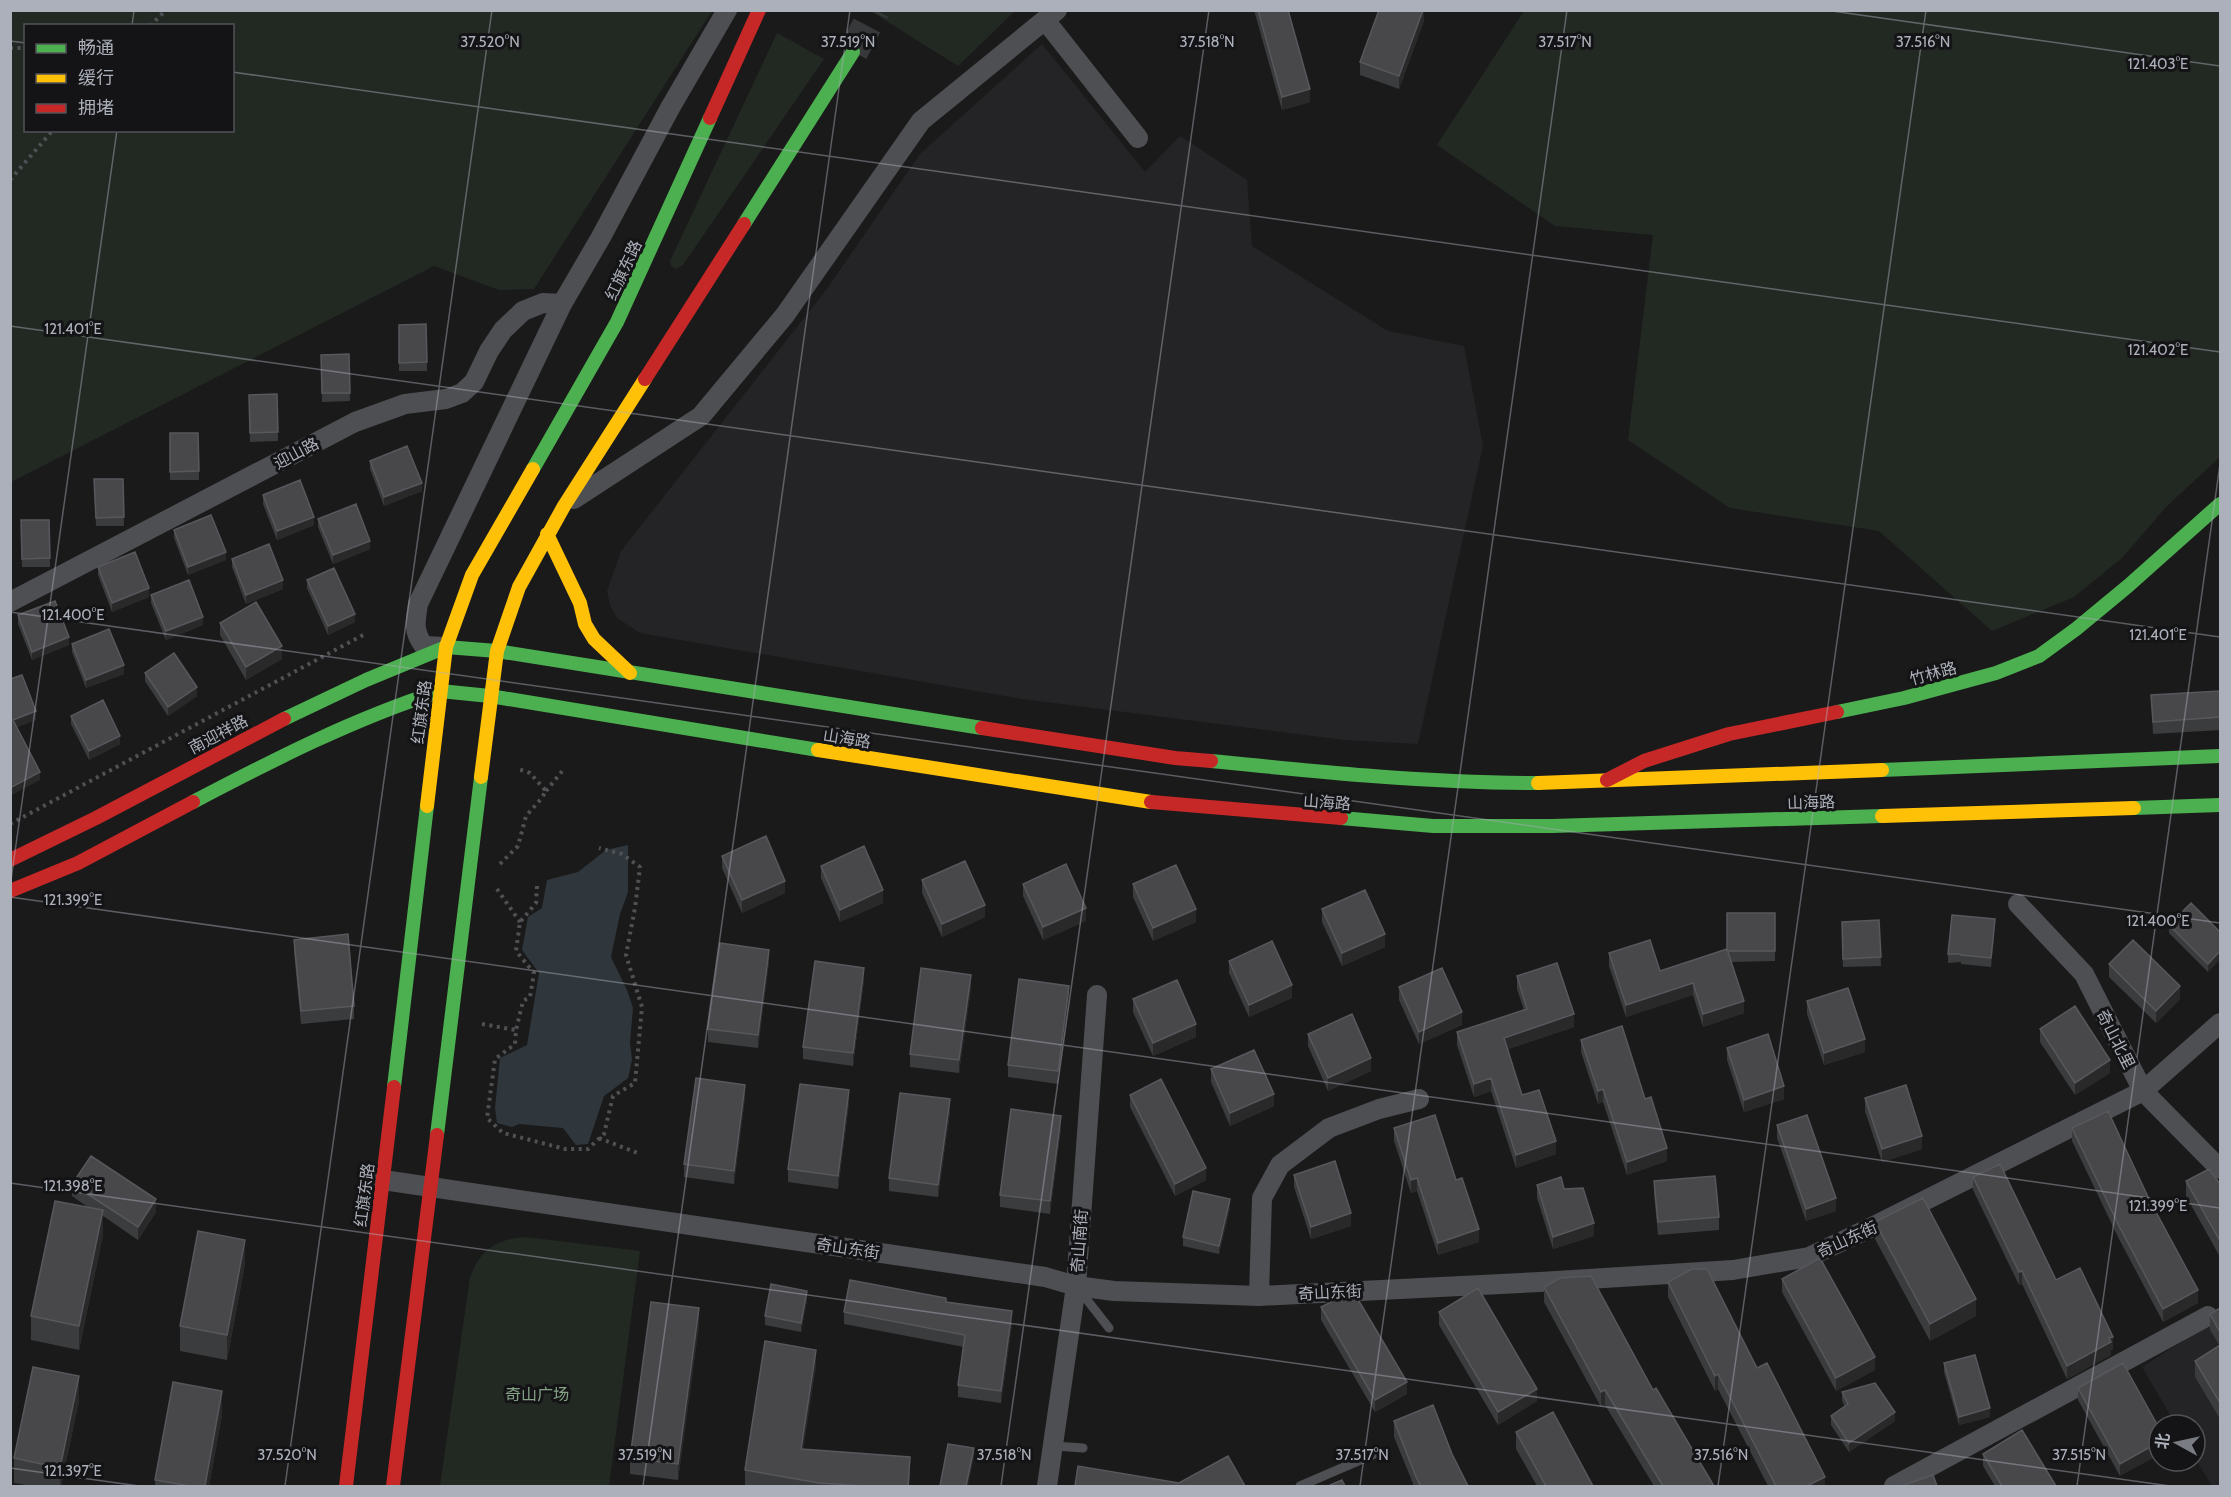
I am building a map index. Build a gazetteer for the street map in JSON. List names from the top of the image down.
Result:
{
  "streets": {
    "main road": [
      "红旗东路",
      "竹林路",
      "南迎祥路",
      "山海路"
    ],
    "street": [
      "迎山路",
      "奇山北里",
      "奇山东街",
      "奇山南街"
    ]
  },
  "crossings": [
    ["红旗东路", "南迎祥路"],
    ["红旗东路", "山海路"],
    ["红旗东路", "奇山东街"],
    ["竹林路", "山海路"],
    ["南迎祥路", "山海路"],
    ["奇山北里", "奇山东街"],
    ["奇山东街", "奇山南街"]
  ],
  "parks": ["奇山广场"],
  "legend": ["畅通", "缓行", "拥堵"],
  "north": "left",
  "coordinates": [
    "37.520°N",
    "37.519°N",
    "37.518°N",
    "37.517°N",
    "37.516°N",
    "121.403°E",
    "121.401°E",
    "121.402°E",
    "121.400°E",
    "121.399°E",
    "121.398°E",
    "37.515°N",
    "121.397°E"
  ]
}
